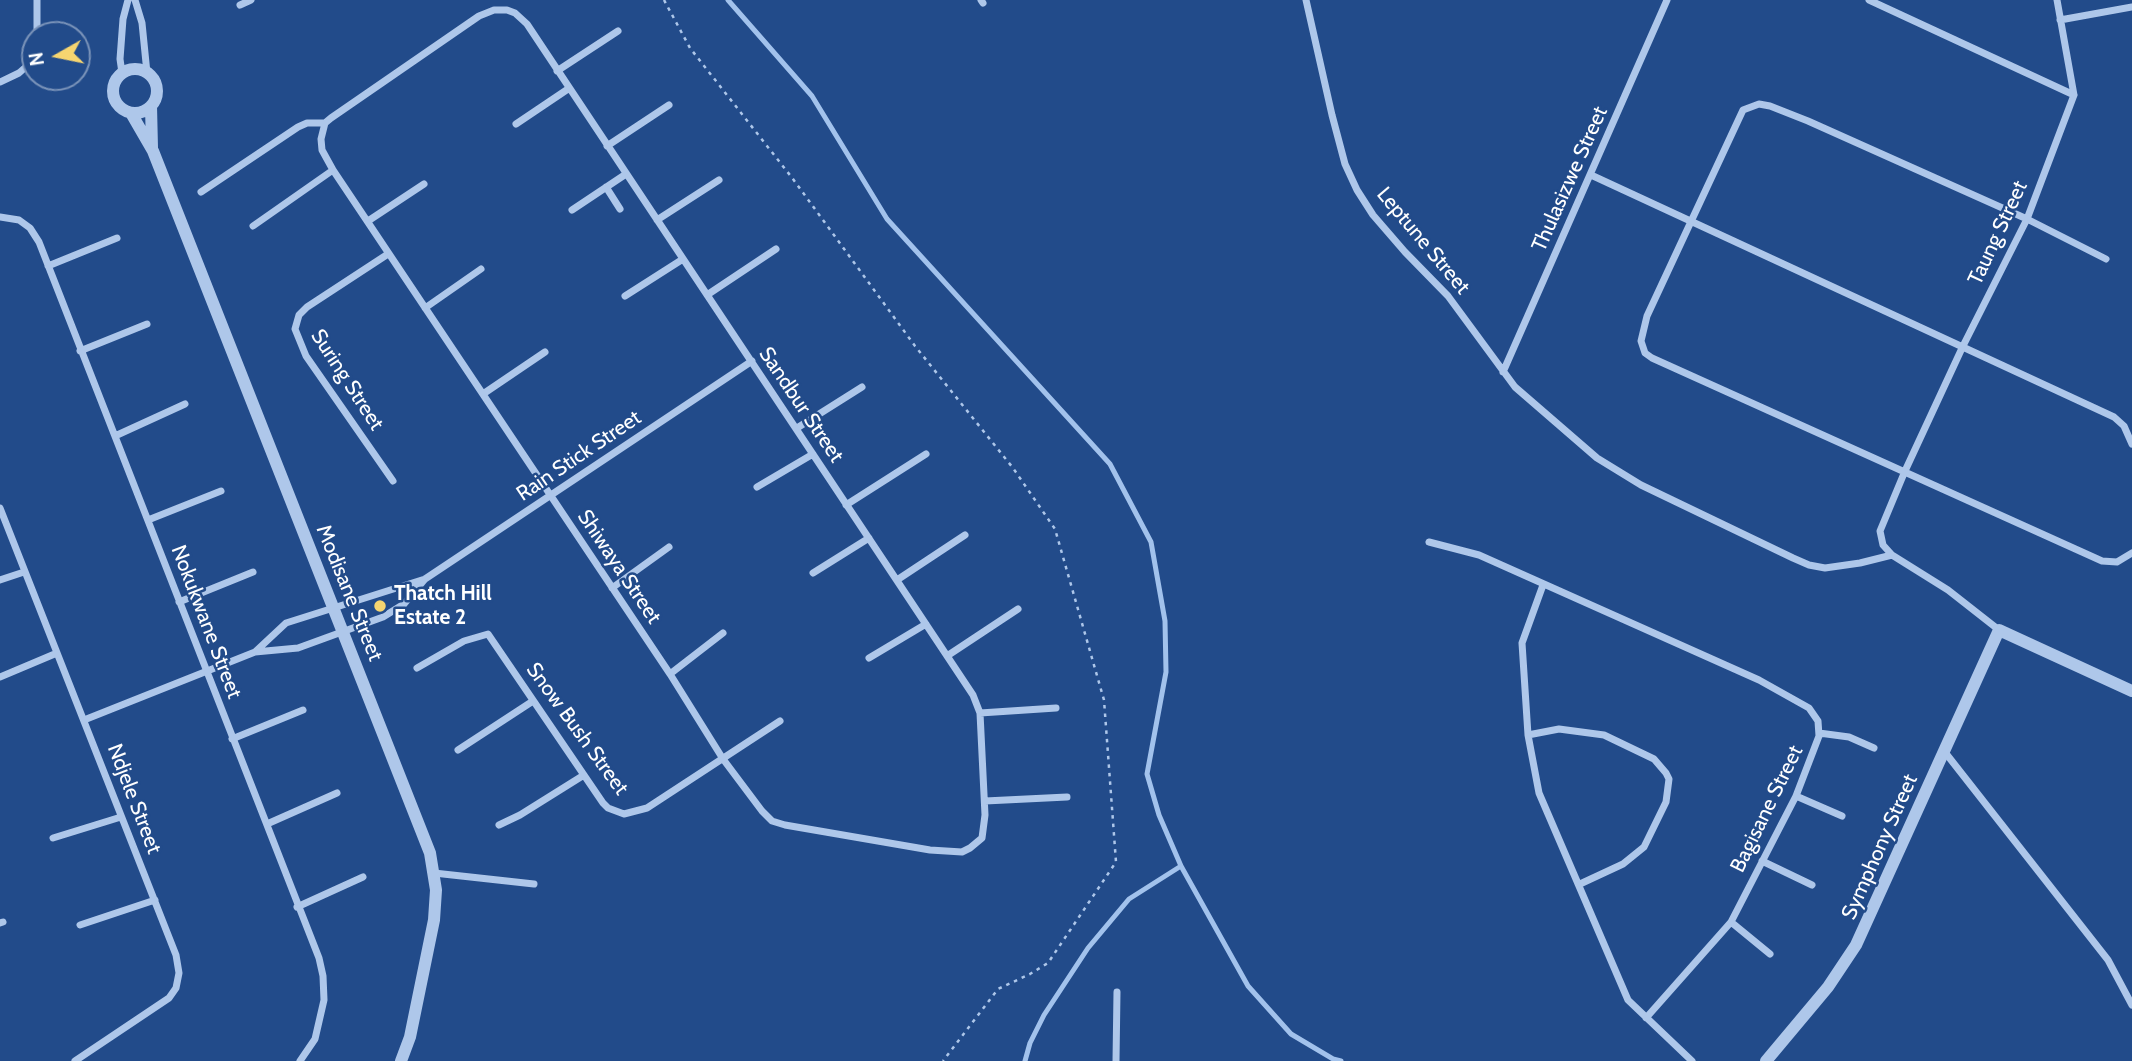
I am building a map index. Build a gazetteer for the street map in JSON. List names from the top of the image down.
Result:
{
  "streets": {
    "street": [
      "Thulasizwe Street",
      "Taung Street",
      "Leptune Street",
      "Suring Street",
      "Sandbur Street",
      "Rain Stick Street",
      "Shiwaya Street",
      "Modisane Street",
      "Nokukwane Street",
      "Snow Bush Street",
      "Ndjele Street",
      "Bagisane Street",
      "Symphony Street"
    ]
  },
  "crossings": [
    ["Thulasizwe Street", "Leptune Street"],
    ["Taung Street", "Leptune Street"],
    ["Suring Street", "Shiwaya Street"],
    ["Sandbur Street", "Rain Stick Street"],
    ["Sandbur Street", "Shiwaya Street"],
    ["Rain Stick Street", "Shiwaya Street"],
    ["Rain Stick Street", "Modisane Street"],
    ["Rain Stick Street", "Nokukwane Street"],
    ["Rain Stick Street", "Ndjele Street"],
    ["Shiwaya Street", "Snow Bush Street"]
  ],
  "places": ["Thatch Hill Estate 2"],
  "north": "left"
}
